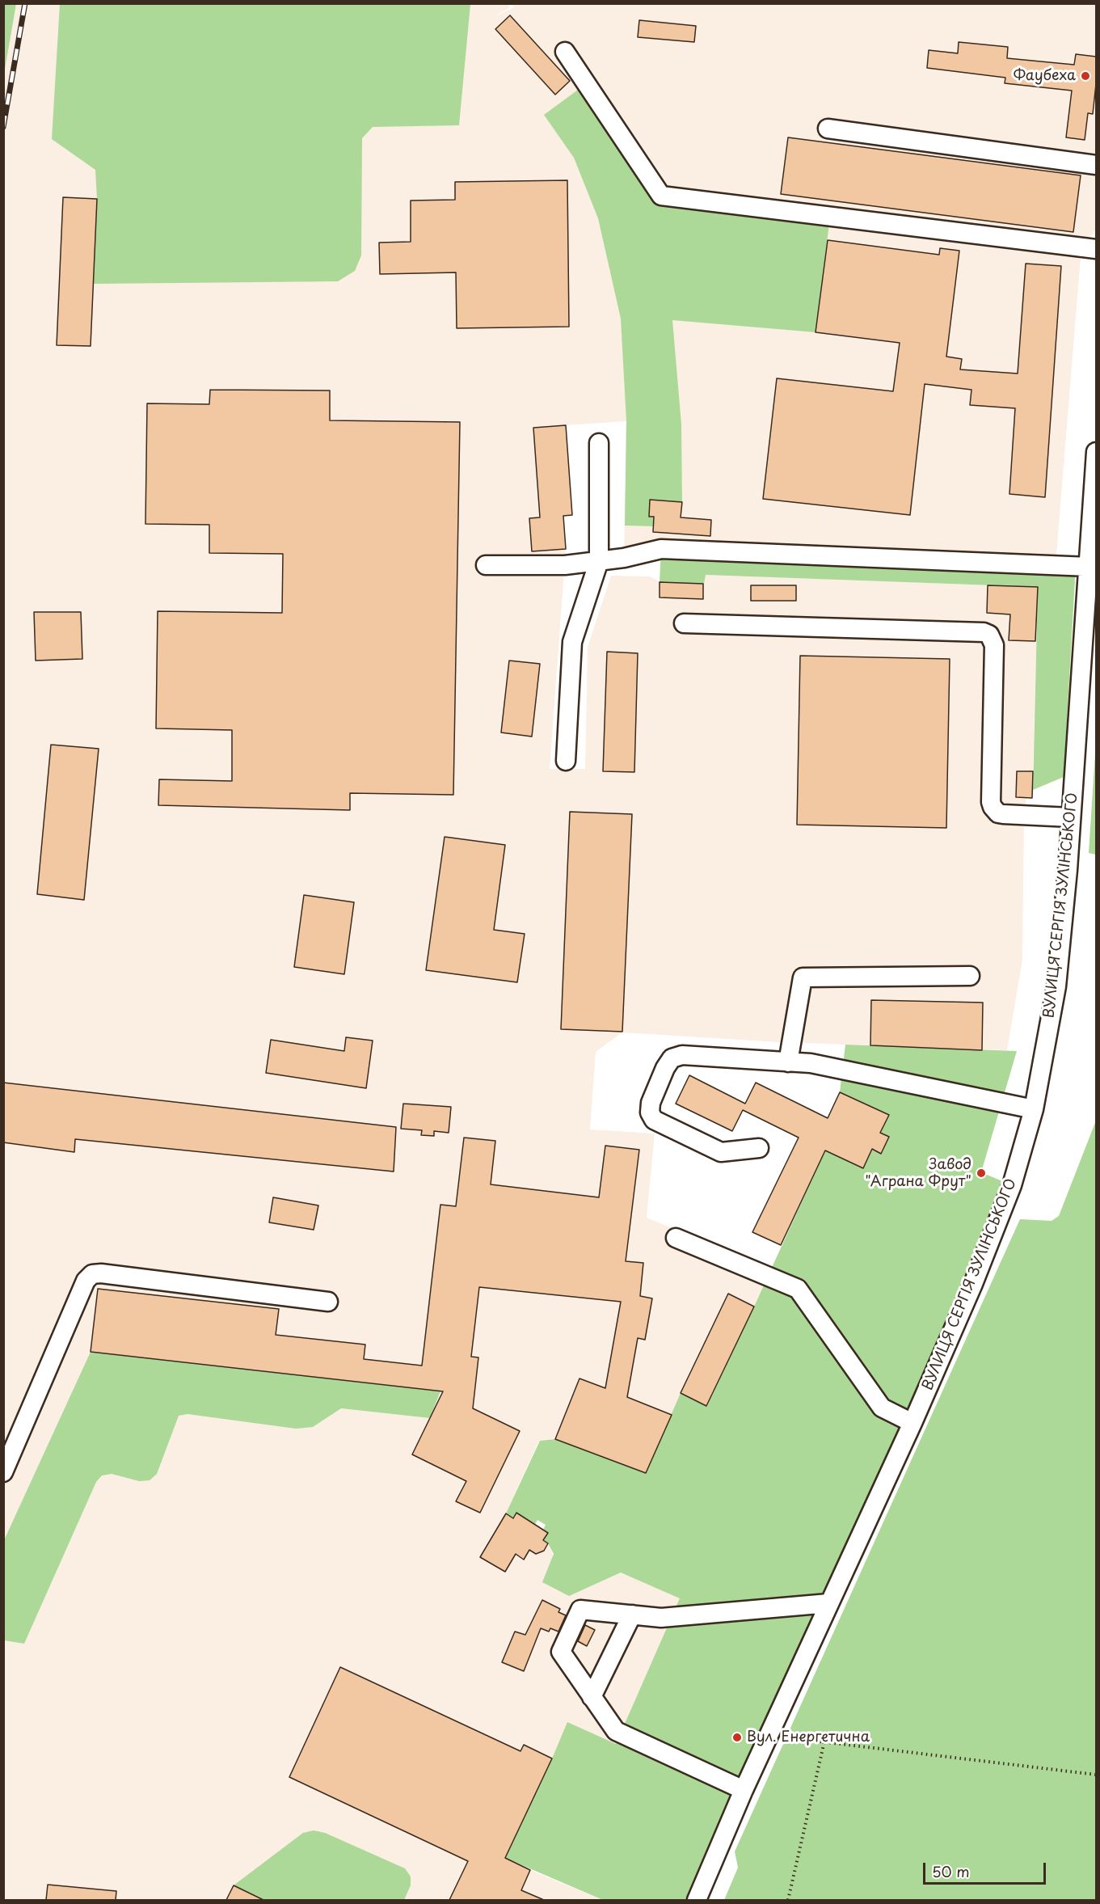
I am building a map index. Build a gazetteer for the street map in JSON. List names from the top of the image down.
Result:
{
  "streets": {
    "street": ["ВУЛИЦЯ СЕРГІЯ ЗУЛІНСЬКОГО"]
  },
  "places": ["Фаубеха", "Завод \"Аграна Фрут\"", "Вул. Енергетична"],
  "scale_bar": "50 m"
}
